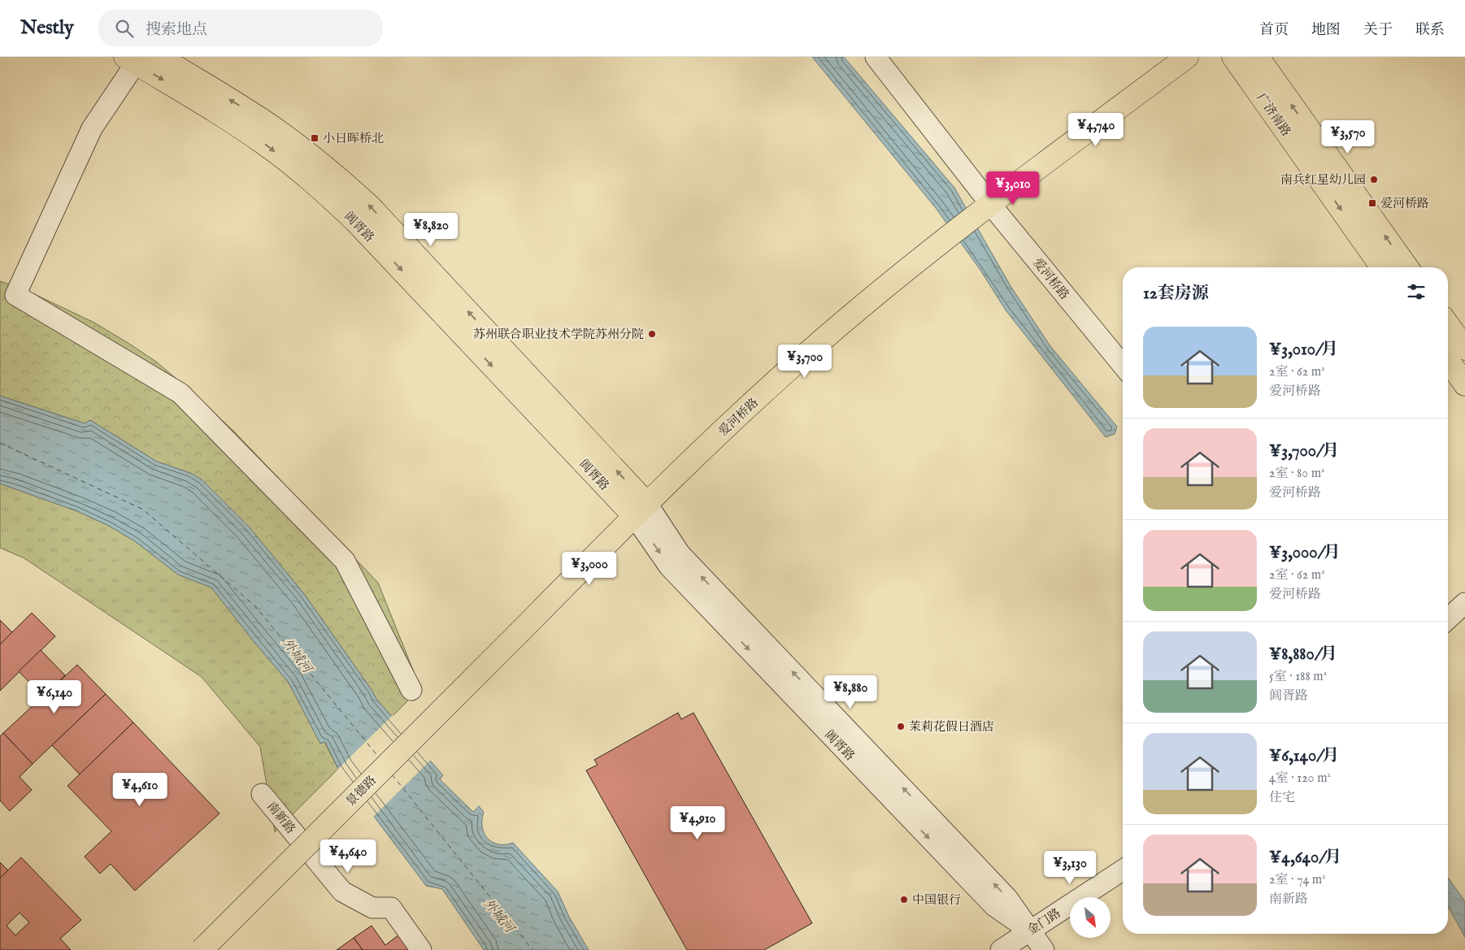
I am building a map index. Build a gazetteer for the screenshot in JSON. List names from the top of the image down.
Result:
{
  "streets": {
    "main road": [
      "广济南路",
      "阊胥路",
      "爱河桥路",
      "景德路"
    ],
    "street": ["南新路", "金门路"]
  },
  "crossings": [
    ["阊胥路", "爱河桥路"],
    ["阊胥路", "金门路"],
    ["爱河桥路", "景德路"]
  ],
  "water": ["外城河"],
  "places": {
    "transit": ["小日晖桥北", "爱河桥路"],
    "other": [
      "南兵红星幼儿园",
      "苏州联合职业技术学院苏州分院",
      "茉莉花假日酒店",
      "中国银行"
    ]
  },
  "north": "bottom right",
  "page": {
    "header": "Nestly",
    "search": "搜索地点",
    "nav": [
      "首页",
      "地图",
      "关于",
      "联系"
    ],
    "price": [
      "¥4,740",
      "¥3,570",
      "¥3,010",
      "¥8,820",
      "¥3,700",
      "¥3,000",
      "¥8,880",
      "¥6,140",
      "¥4,610",
      "¥4,910",
      "¥4,640",
      "¥3,130"
    ],
    "heading": "12套房源",
    "list": [
      {
        "name": "¥3,010/月",
        "note": "2室 · 62 m² · 爱河桥路"
      },
      {
        "name": "¥3,700/月",
        "note": "2室 · 80 m² · 爱河桥路"
      },
      {
        "name": "¥3,000/月",
        "note": "2室 · 62 m² · 爱河桥路"
      },
      {
        "name": "¥8,880/月",
        "note": "5室 · 188 m² · 阊胥路"
      },
      {
        "name": "¥6,140/月",
        "note": "4室 · 120 m² · 住宅"
      },
      {
        "name": "¥4,640/月",
        "note": "2室 · 74 m² · 南新路"
      }
    ]
  }
}
